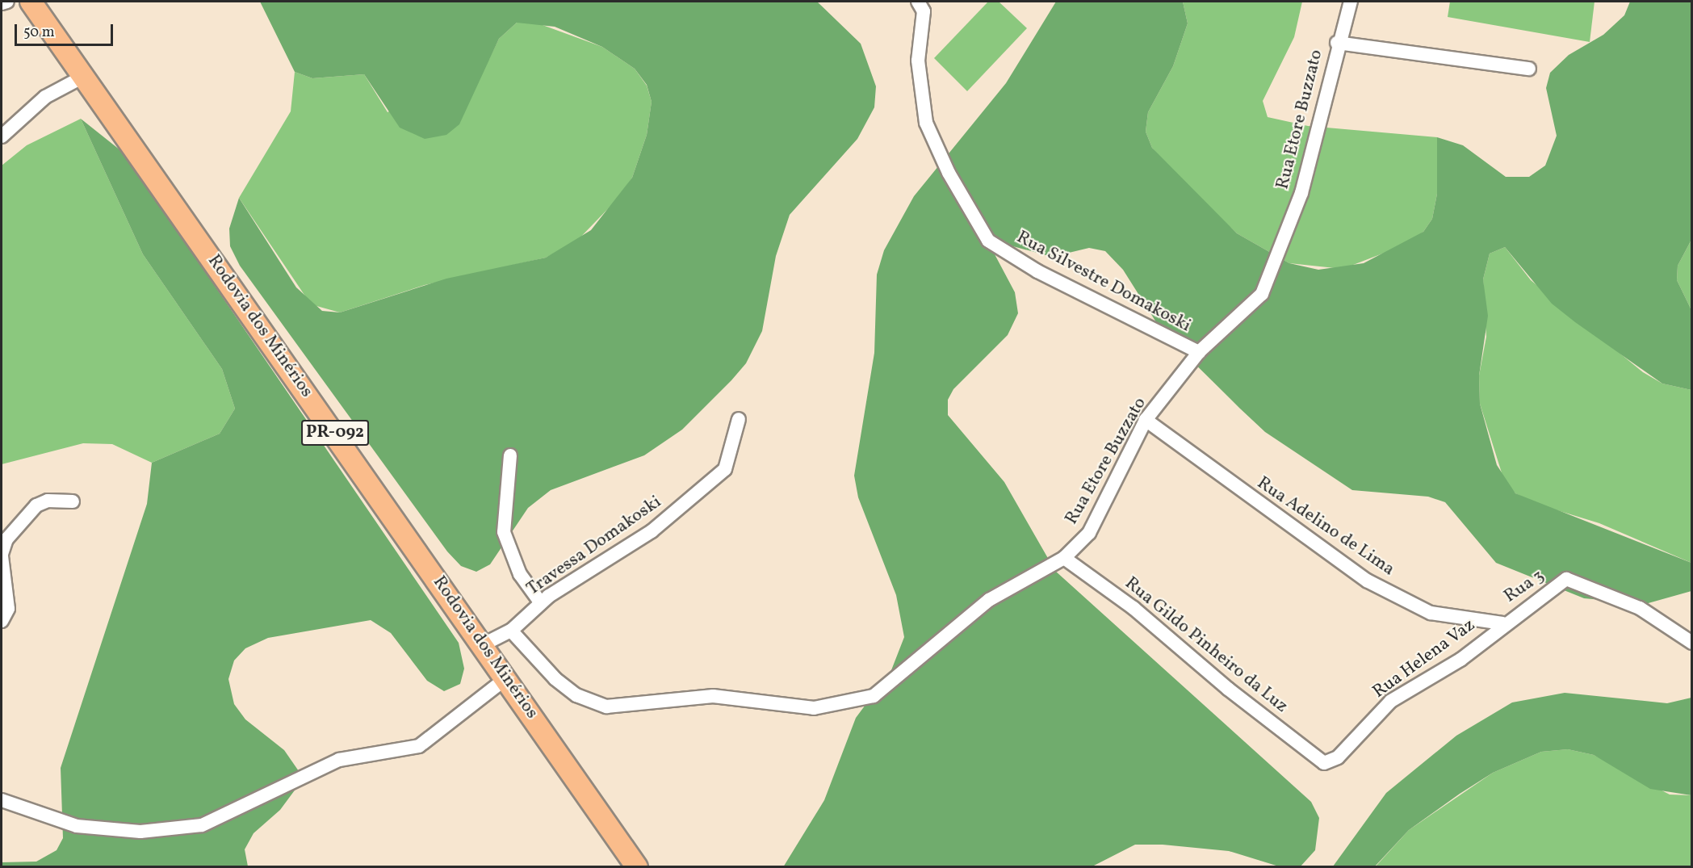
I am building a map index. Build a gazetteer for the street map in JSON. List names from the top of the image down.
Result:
{
  "streets": {
    "main road": ["Rodovia dos Minérios", "PR-092"],
    "street": [
      "Rua Etore Buzzato",
      "Rua Silvestre Domakoski",
      "Rua Adelino de Lima",
      "Travessa Domakoski",
      "Rua 3",
      "Rua Gildo Pinheiro da Luz",
      "Rua Helena Vaz"
    ]
  },
  "crossings": [
    ["Rua Etore Buzzato", "Rua Silvestre Domakoski"],
    ["Rua Etore Buzzato", "Rua Adelino de Lima"],
    ["Rua Etore Buzzato", "Travessa Domakoski"],
    ["Rua Etore Buzzato", "Rua Gildo Pinheiro da Luz"],
    ["Rua Adelino de Lima", "Rua 3"],
    ["Rua Adelino de Lima", "Rua Helena Vaz"],
    ["Rua 3", "Rua Helena Vaz"],
    ["Rua Gildo Pinheiro da Luz", "Rua Helena Vaz"]
  ],
  "scale_bar": "50 m"
}
